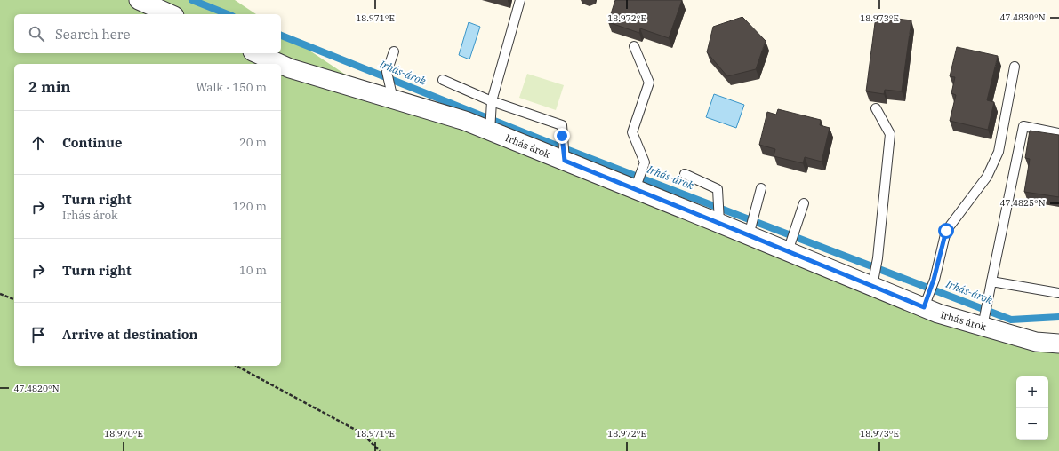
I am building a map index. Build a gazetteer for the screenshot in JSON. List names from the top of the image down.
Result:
{
  "streets": {
    "street": ["Irhás árok"]
  },
  "water": ["Irhás-árok"],
  "page": {
    "search": "Search here",
    "heading": ["2 min", "Walk · 150 m"],
    "list": [
      ["Continue", "20 m"],
      ["Turn right", "Irhás árok", "120 m"],
      ["Turn right", "10 m"],
      "Arrive at destination"
    ],
    "map_buttons": ["+", "−"]
  },
  "coordinates": [
    "47.4830°N",
    "18.971°E",
    "18.972°E",
    "18.973°E",
    "47.4825°N",
    "47.4820°N",
    "18.970°E"
  ]
}
